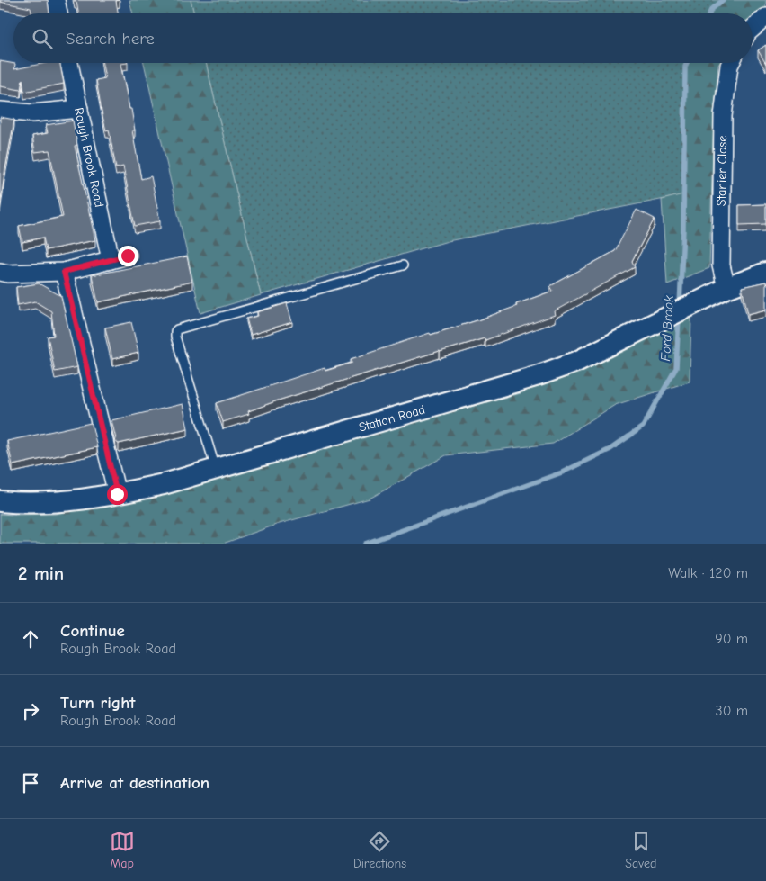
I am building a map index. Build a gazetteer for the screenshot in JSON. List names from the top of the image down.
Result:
{
  "streets": {
    "street": ["Rough Brook Road", "Stanier Close", "Station Road"]
  },
  "crossings": [
    ["Stanier Close", "Station Road"]
  ],
  "water": ["Ford Brook"],
  "page": {
    "search": "Search here",
    "heading": ["2 min", "Walk · 120 m"],
    "list": [
      ["Continue", "Rough Brook Road", "90 m"],
      ["Turn right", "Rough Brook Road", "30 m"],
      "Arrive at destination"
    ],
    "nav": ["Map", "Directions", "Saved"]
  }
}
